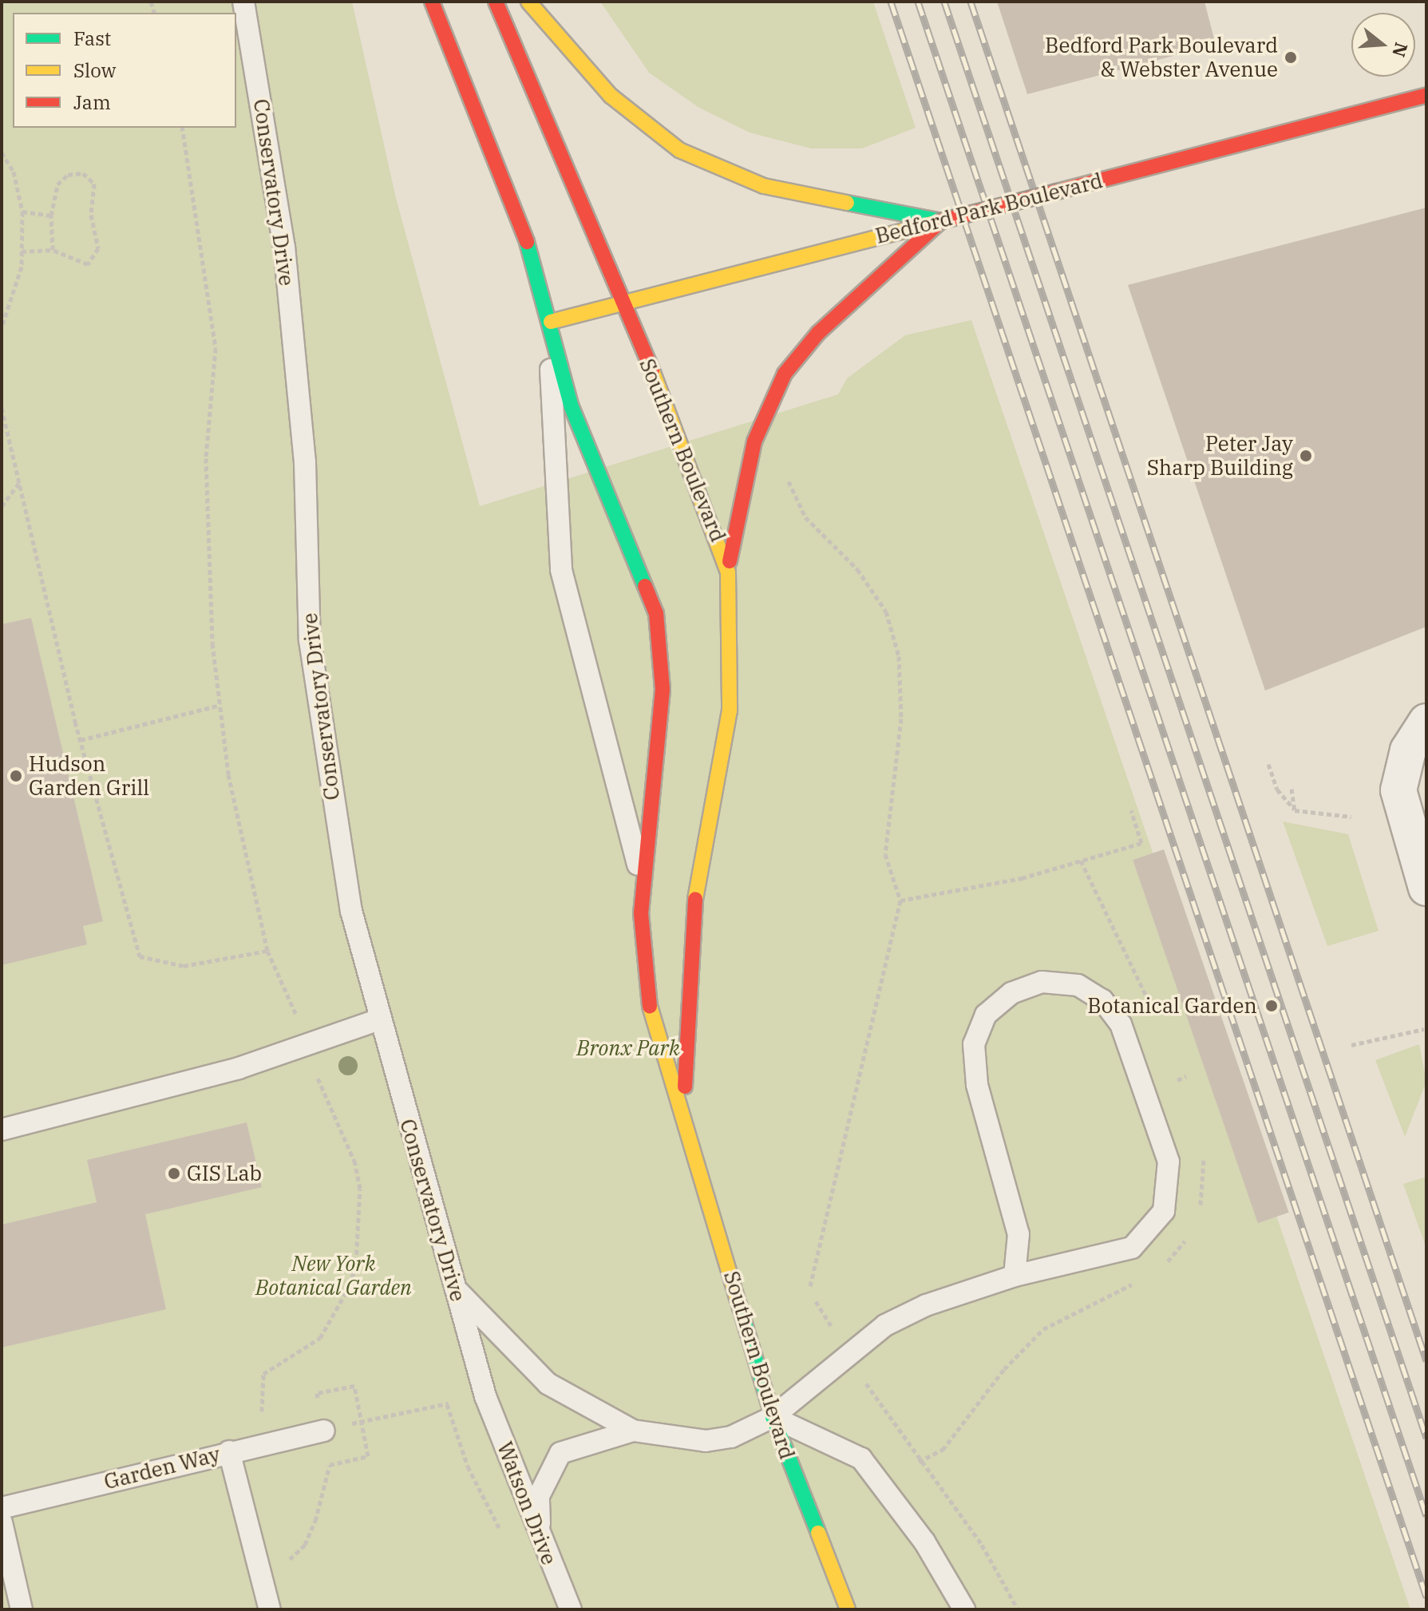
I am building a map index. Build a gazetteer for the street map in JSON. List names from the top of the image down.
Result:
{
  "streets": {
    "main road": ["Bedford Park Boulevard", "Southern Boulevard"],
    "lane": ["Conservatory Drive", "Garden Way", "Watson Drive"]
  },
  "crossings": [
    ["Conservatory Drive", "Watson Drive"],
    ["Bedford Park Boulevard", "Southern Boulevard"]
  ],
  "parks": ["Bronx Park", "New York Botanical Garden"],
  "places": [
    "Bedford Park Boulevard & Webster Avenue",
    "Peter Jay Sharp Building",
    "Hudson Garden Grill",
    "Botanical Garden",
    "GIS Lab"
  ],
  "legend": ["Fast", "Slow", "Jam"],
  "north": "right"
}
